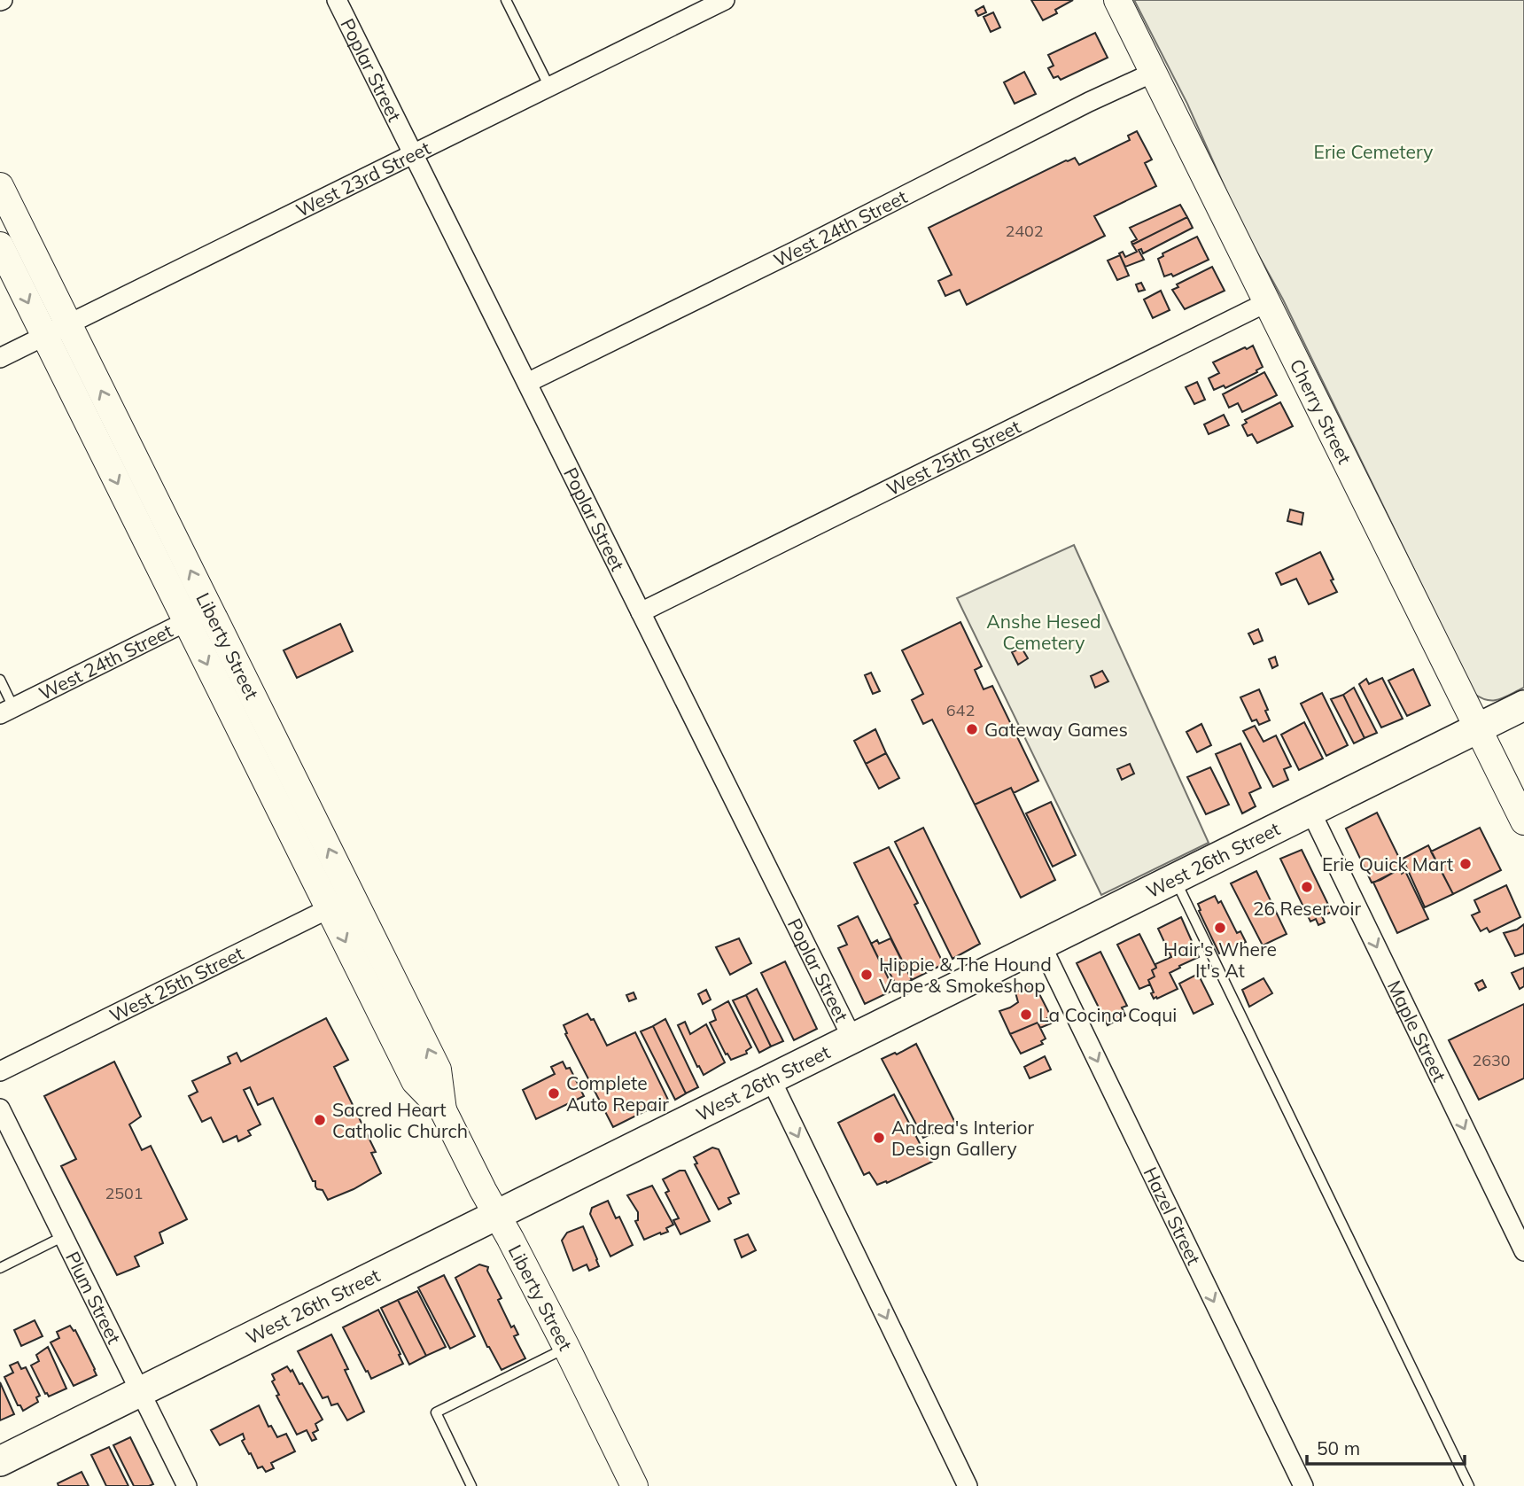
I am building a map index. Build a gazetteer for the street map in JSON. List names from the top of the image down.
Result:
{
  "streets": {
    "main road": ["Cherry Street", "Liberty Street", "West 26th Street"],
    "street": [
      "Poplar Street",
      "West 23rd Street",
      "West 24th Street",
      "West 25th Street",
      "Maple Street",
      "Hazel Street",
      "Plum Street"
    ]
  },
  "crossings": [
    ["Poplar Street", "West 23rd Street"],
    ["Poplar Street", "West 24th Street"],
    ["Poplar Street", "West 25th Street"],
    ["Poplar Street", "West 26th Street"],
    ["West 23rd Street", "Liberty Street"],
    ["West 24th Street", "Cherry Street"],
    ["West 24th Street", "Liberty Street"],
    ["Cherry Street", "West 25th Street"],
    ["Cherry Street", "West 26th Street"],
    ["West 25th Street", "Liberty Street"],
    ["Liberty Street", "West 26th Street"],
    ["West 26th Street", "Maple Street"],
    ["West 26th Street", "Hazel Street"],
    ["West 26th Street", "Plum Street"]
  ],
  "one_way": ["Maple Street", "Hazel Street"],
  "parks": ["Erie Cemetery", "Anshe Hesed Cemetery"],
  "places": [
    "Gateway Games",
    "Erie Quick Mart",
    "26 Reservoir",
    "Hair's Where It's At",
    "Hippie & The Hound Vape & Smokeshop",
    "La Cocina Coqui",
    "Complete Auto Repair",
    "Sacred Heart Catholic Church",
    "Andrea's Interior Design Gallery"
  ],
  "house_numbers": [
    "2402",
    "642",
    "2630",
    "2501"
  ],
  "scale_bar": "50 m"
}
